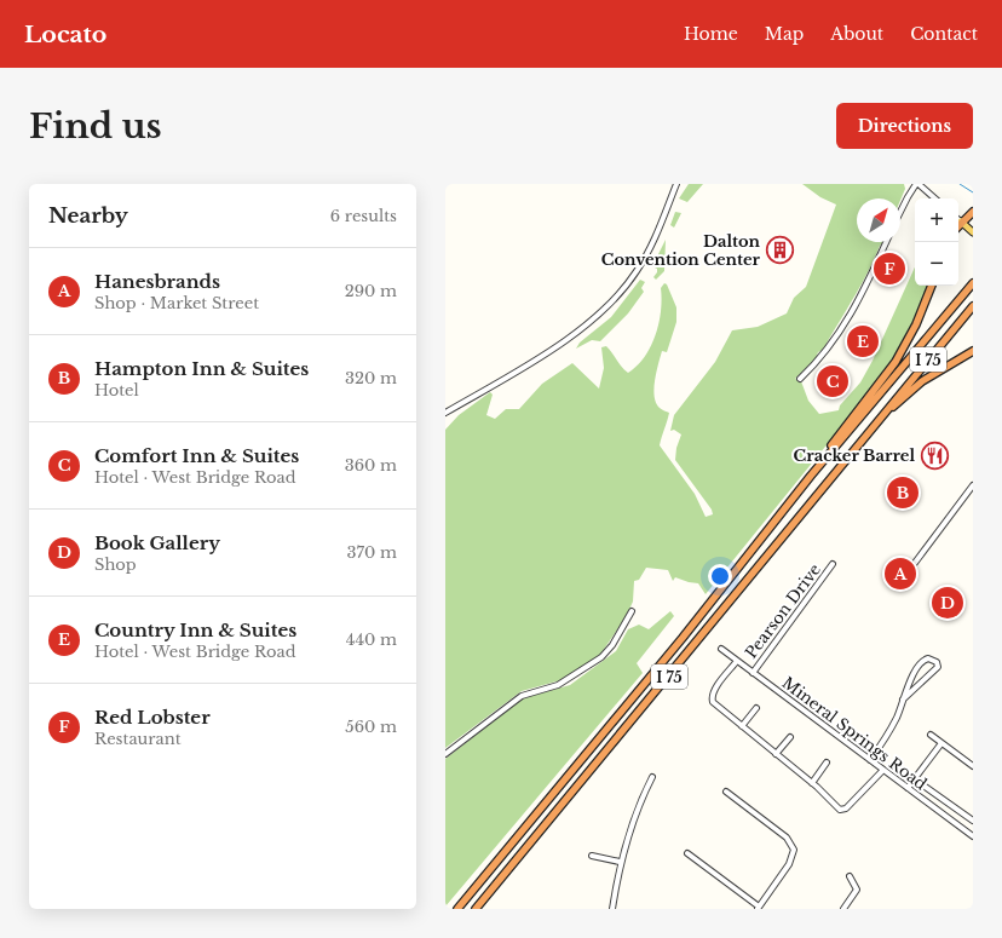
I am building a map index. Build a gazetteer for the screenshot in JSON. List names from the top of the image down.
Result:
{
  "streets": {
    "highway": ["I 75"],
    "street": ["Pearson Drive", "Mineral Springs Road"]
  },
  "crossings": [
    ["Pearson Drive", "Mineral Springs Road"]
  ],
  "places": {
    "building": ["Dalton Convention Center"],
    "restaurant": ["Cracker Barrel"]
  },
  "north": "top right",
  "page": {
    "header": "Locato",
    "nav": [
      "Home",
      "Map",
      "About",
      "Contact"
    ],
    "buttons": "Directions",
    "title": "Find us",
    "heading": ["Nearby", "6 results"],
    "map_buttons": ["+", "−"],
    "list": [
      {
        "mark": "A",
        "name": "Hanesbrands",
        "note": "Shop · Market Street",
        "value": "290 m"
      },
      {
        "mark": "B",
        "name": "Hampton Inn & Suites",
        "note": "Hotel",
        "value": "320 m"
      },
      {
        "mark": "C",
        "name": "Comfort Inn & Suites",
        "note": "Hotel · West Bridge Road",
        "value": "360 m"
      },
      {
        "mark": "D",
        "name": "Book Gallery",
        "note": "Shop",
        "value": "370 m"
      },
      {
        "mark": "E",
        "name": "Country Inn & Suites",
        "note": "Hotel · West Bridge Road",
        "value": "440 m"
      },
      {
        "mark": "F",
        "name": "Red Lobster",
        "note": "Restaurant",
        "value": "560 m"
      }
    ],
    "pins": [
      "F",
      "E",
      "C",
      "B",
      "A",
      "D"
    ]
  }
}
